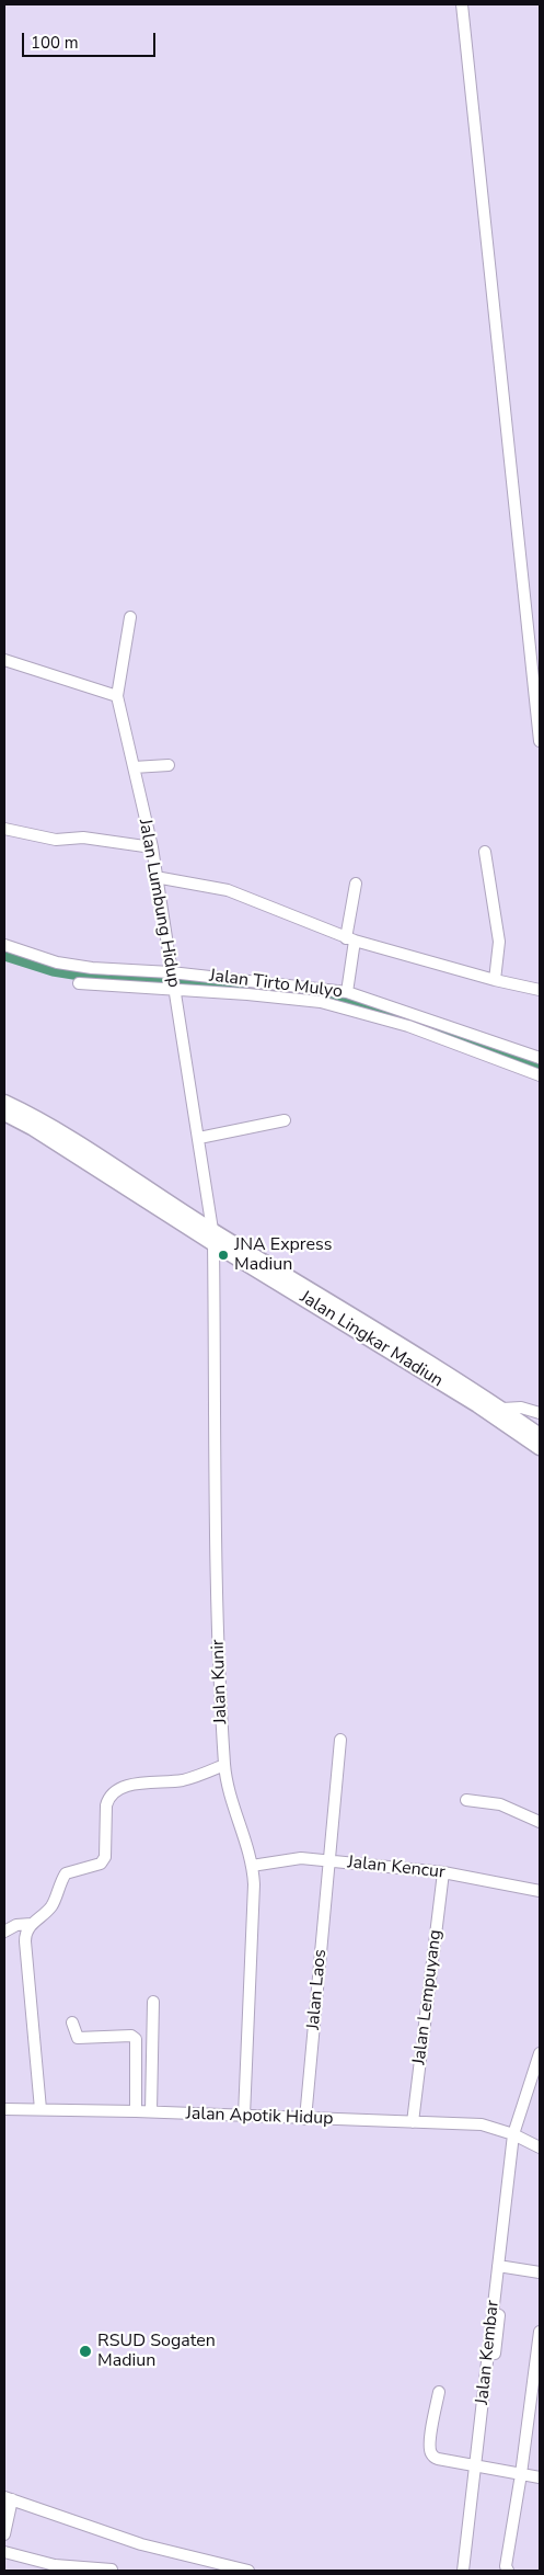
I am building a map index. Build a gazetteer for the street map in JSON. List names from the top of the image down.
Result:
{
  "streets": {
    "main road": ["Jalan Lingkar Madiun"],
    "street": [
      "Jalan Lumbung Hidup",
      "Jalan Tirto Mulyo",
      "Jalan Kunir",
      "Jalan Kencur",
      "Jalan Laos",
      "Jalan Lempuyang",
      "Jalan Apotik Hidup",
      "Jalan Kembar"
    ]
  },
  "crossings": [
    ["Jalan Lumbung Hidup", "Jalan Tirto Mulyo"],
    ["Jalan Lumbung Hidup", "Jalan Lingkar Madiun"],
    ["Jalan Lumbung Hidup", "Jalan Kunir"],
    ["Jalan Lingkar Madiun", "Jalan Kunir"],
    ["Jalan Kunir", "Jalan Kencur"],
    ["Jalan Kunir", "Jalan Apotik Hidup"],
    ["Jalan Kencur", "Jalan Laos"],
    ["Jalan Kencur", "Jalan Lempuyang"],
    ["Jalan Laos", "Jalan Apotik Hidup"],
    ["Jalan Lempuyang", "Jalan Apotik Hidup"],
    ["Jalan Apotik Hidup", "Jalan Kembar"]
  ],
  "places": ["JNA Express Madiun", "RSUD Sogaten Madiun"],
  "scale_bar": "100 m"
}
